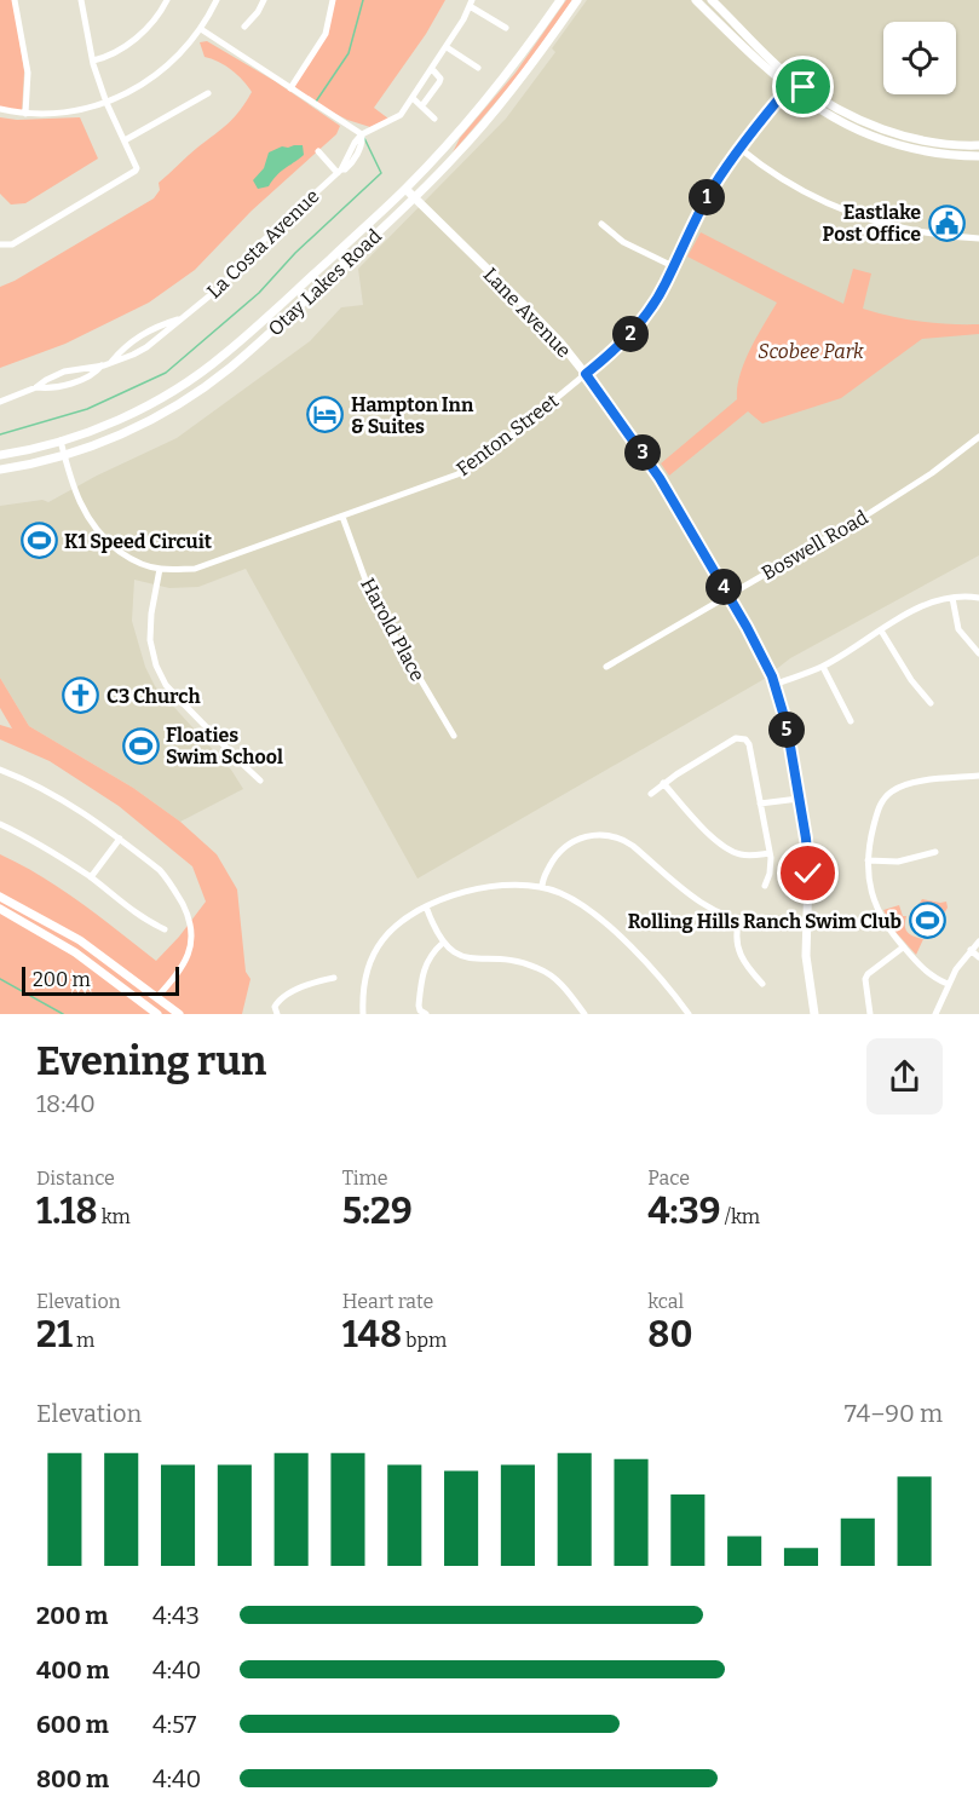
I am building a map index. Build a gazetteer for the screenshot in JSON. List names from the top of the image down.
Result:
{
  "streets": {
    "main road": ["Otay Lakes Road", "Lane Avenue"],
    "street": [
      "La Costa Avenue",
      "Fenton Street",
      "Boswell Road",
      "Harold Place"
    ]
  },
  "crossings": [
    ["Otay Lakes Road", "Lane Avenue"],
    ["Otay Lakes Road", "Fenton Street"],
    ["Lane Avenue", "Fenton Street"],
    ["Lane Avenue", "Boswell Road"],
    ["Fenton Street", "Harold Place"]
  ],
  "parks": ["Scobee Park"],
  "places": {
    "public building": ["Eastlake Post Office"],
    "hotel": ["Hampton Inn & Suites"],
    "sports": ["K1 Speed Circuit", "Floaties Swim School", "Rolling Hills Ranch Swim Club"],
    "church": ["C3 Church"]
  },
  "scale_bar": "200 m",
  "page": {
    "pins": [
      "1",
      "2",
      "3",
      "4",
      "5"
    ],
    "scale": "200 m",
    "heading": ["Evening run", "18:40"],
    "stats": [
      ["Distance", "1.18 km"],
      ["Time", "5:29"],
      ["Pace", "4:39 /km"],
      ["Elevation", "21 m"],
      ["Heart rate", "148 bpm"],
      ["kcal", "80"]
    ],
    "chart": ["Elevation", "74–90 m"],
    "list": [
      {
        "name": "200 m",
        "note": "4:43"
      },
      {
        "name": "400 m",
        "note": "4:40"
      },
      {
        "name": "600 m",
        "note": "4:57"
      },
      {
        "name": "800 m",
        "note": "4:40"
      }
    ]
  }
}
